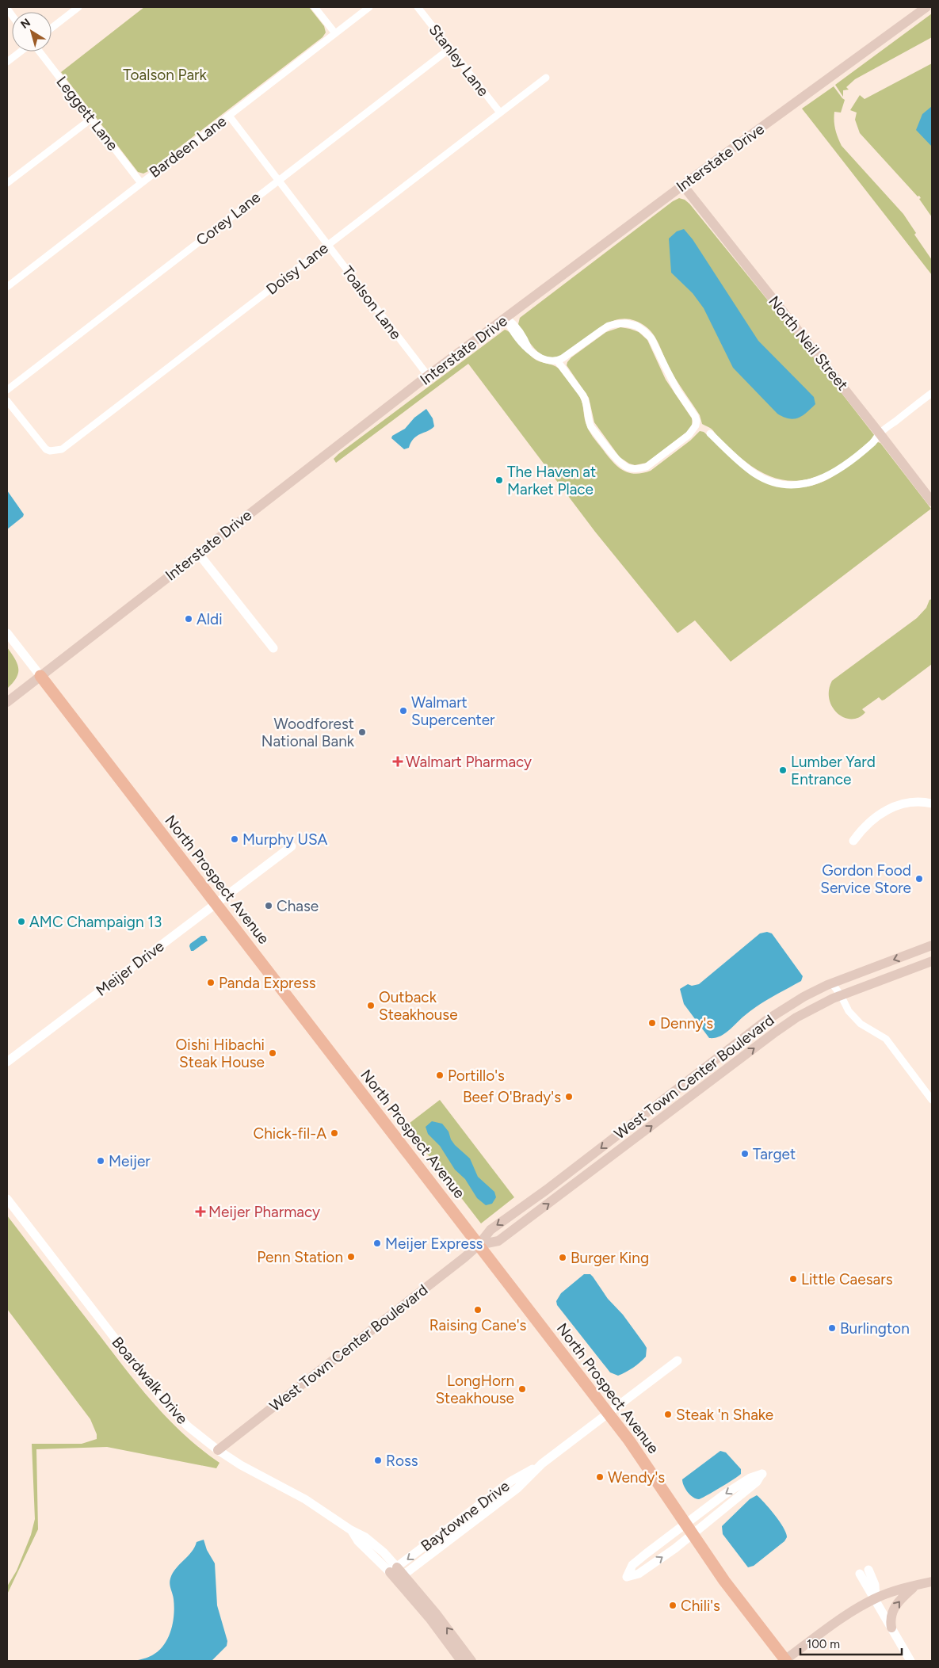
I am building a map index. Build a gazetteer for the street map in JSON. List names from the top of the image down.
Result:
{
  "streets": {
    "main road": [
      "Interstate Drive",
      "North Neil Street",
      "North Prospect Avenue",
      "West Town Center Boulevard"
    ],
    "street": [
      "Stanley Lane",
      "Leggett Lane",
      "Bardeen Lane",
      "Corey Lane",
      "Doisy Lane",
      "Toalson Lane",
      "Meijer Drive",
      "Boardwalk Drive",
      "Baytowne Drive"
    ]
  },
  "crossings": [
    ["Stanley Lane", "Corey Lane"],
    ["Stanley Lane", "Doisy Lane"],
    ["Leggett Lane", "Bardeen Lane"],
    ["Bardeen Lane", "Toalson Lane"],
    ["Interstate Drive", "Toalson Lane"],
    ["Interstate Drive", "North Neil Street"],
    ["Interstate Drive", "North Prospect Avenue"],
    ["Corey Lane", "Toalson Lane"],
    ["Doisy Lane", "Toalson Lane"],
    ["North Prospect Avenue", "Meijer Drive"],
    ["North Prospect Avenue", "West Town Center Boulevard"],
    ["North Prospect Avenue", "Baytowne Drive"],
    ["West Town Center Boulevard", "Boardwalk Drive"],
    ["Boardwalk Drive", "Baytowne Drive"]
  ],
  "parks": ["Toalson Park"],
  "places": {
    "other": [
      "The Haven at Market Place",
      "Aldi",
      "Walmart Supercenter",
      "Woodforest National Bank",
      "Lumber Yard Entrance",
      "Murphy USA",
      "Gordon Food Service Store",
      "Chase",
      "AMC Champaign 13",
      "Panda Express",
      "Outback Steakhouse",
      "Denny's",
      "Oishi Hibachi Steak House",
      "Portillo's",
      "Beef O'Brady's",
      "Chick-fil-A",
      "Target",
      "Meijer",
      "Meijer Express",
      "Penn Station",
      "Burger King",
      "Little Caesars",
      "Raising Cane's",
      "Burlington",
      "LongHorn Steakhouse",
      "Steak 'n Shake",
      "Ross",
      "Wendy's",
      "Chili's"
    ],
    "health": ["Walmart Pharmacy", "Meijer Pharmacy"]
  },
  "scale_bar": "100 m",
  "north": "top left"
}
